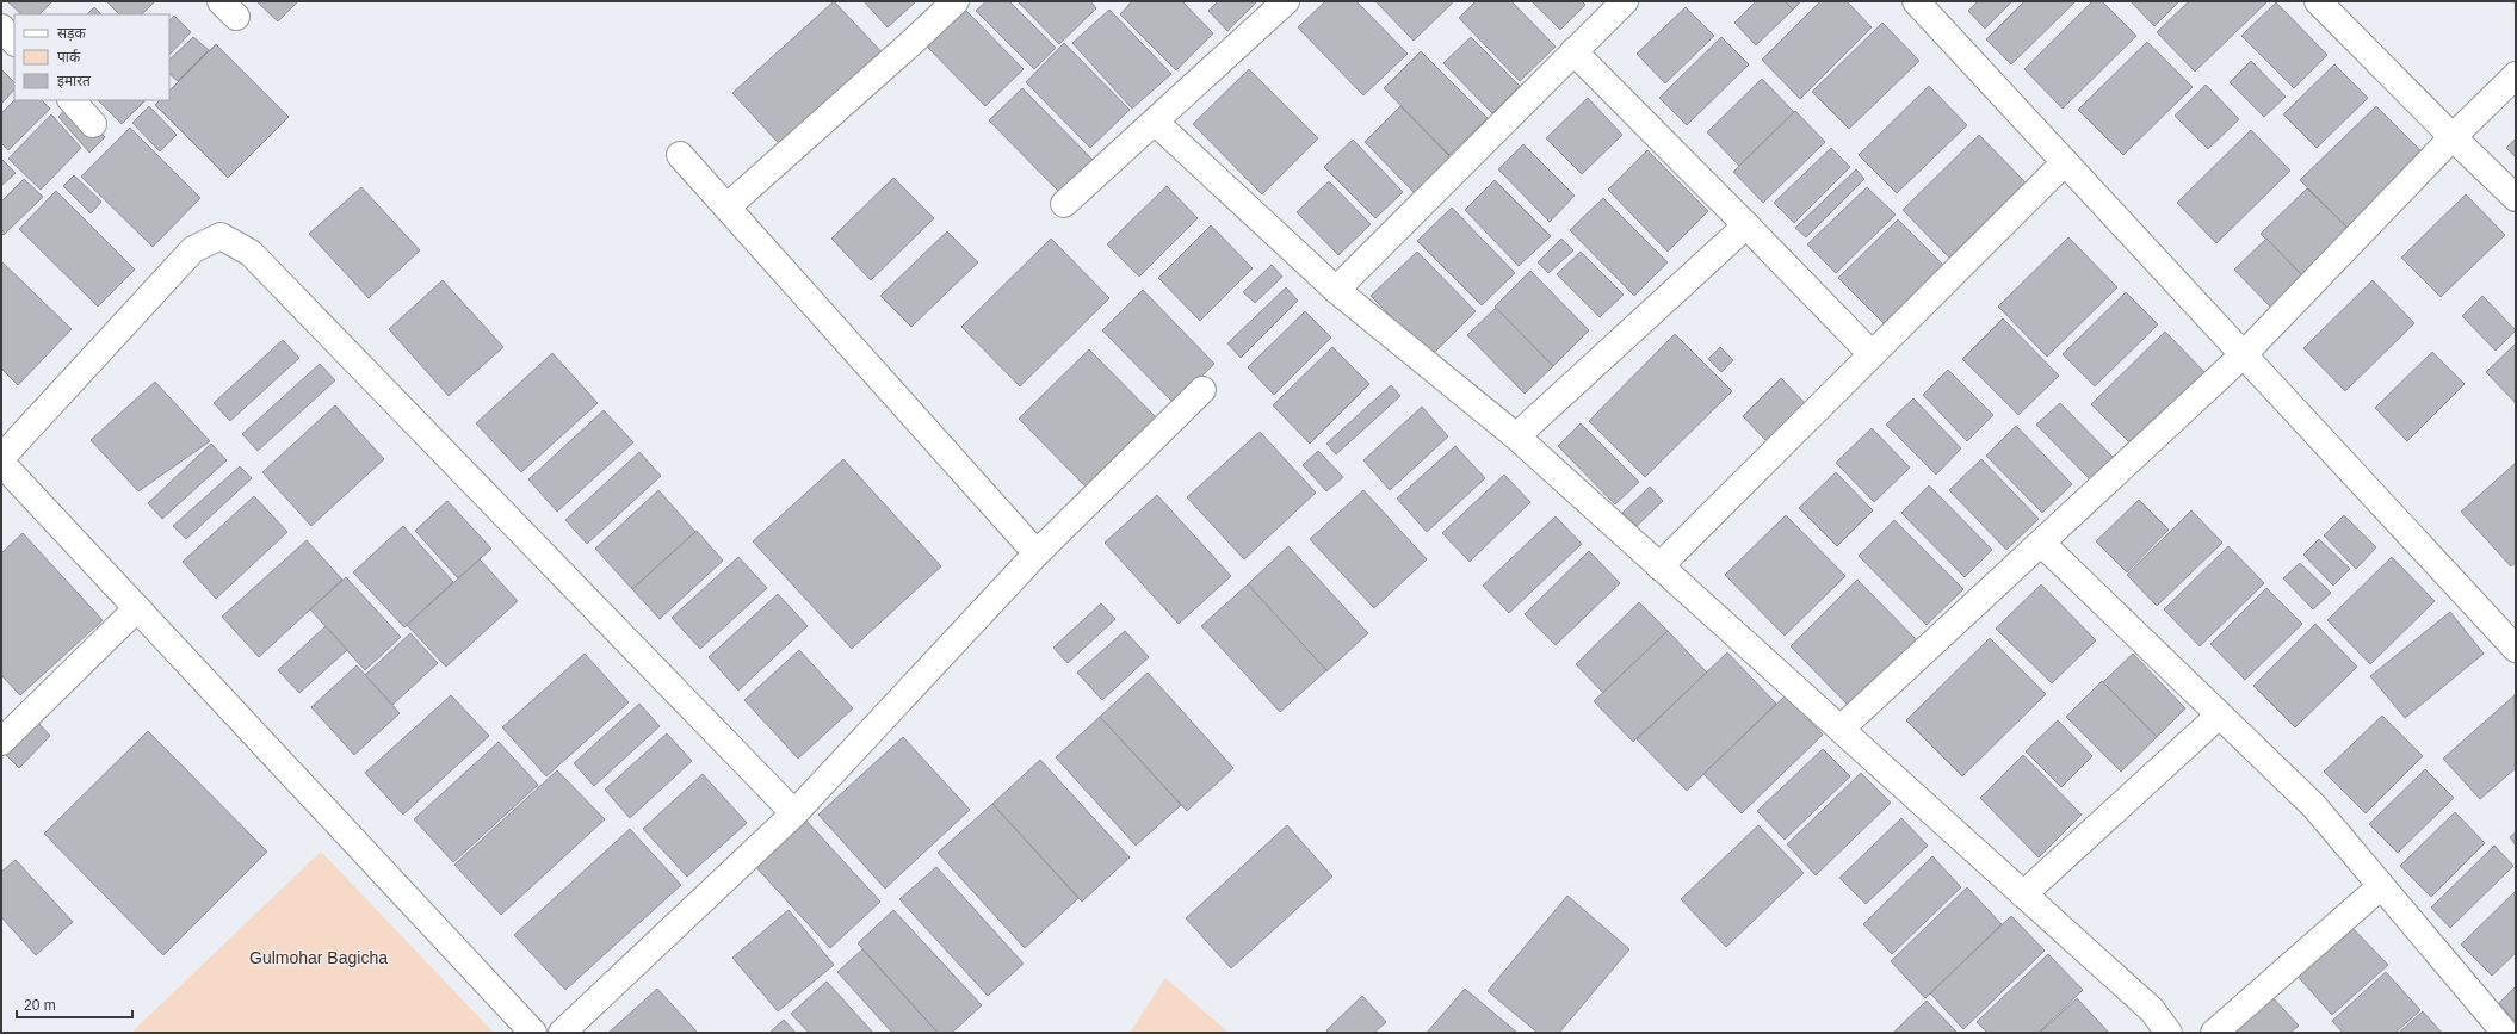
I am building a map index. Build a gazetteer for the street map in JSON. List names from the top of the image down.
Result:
{
  "parks": ["Gulmohar Bagicha"],
  "legend": ["सड़क", "पार्क", "इमारत"],
  "scale_bar": "20 m"
}
